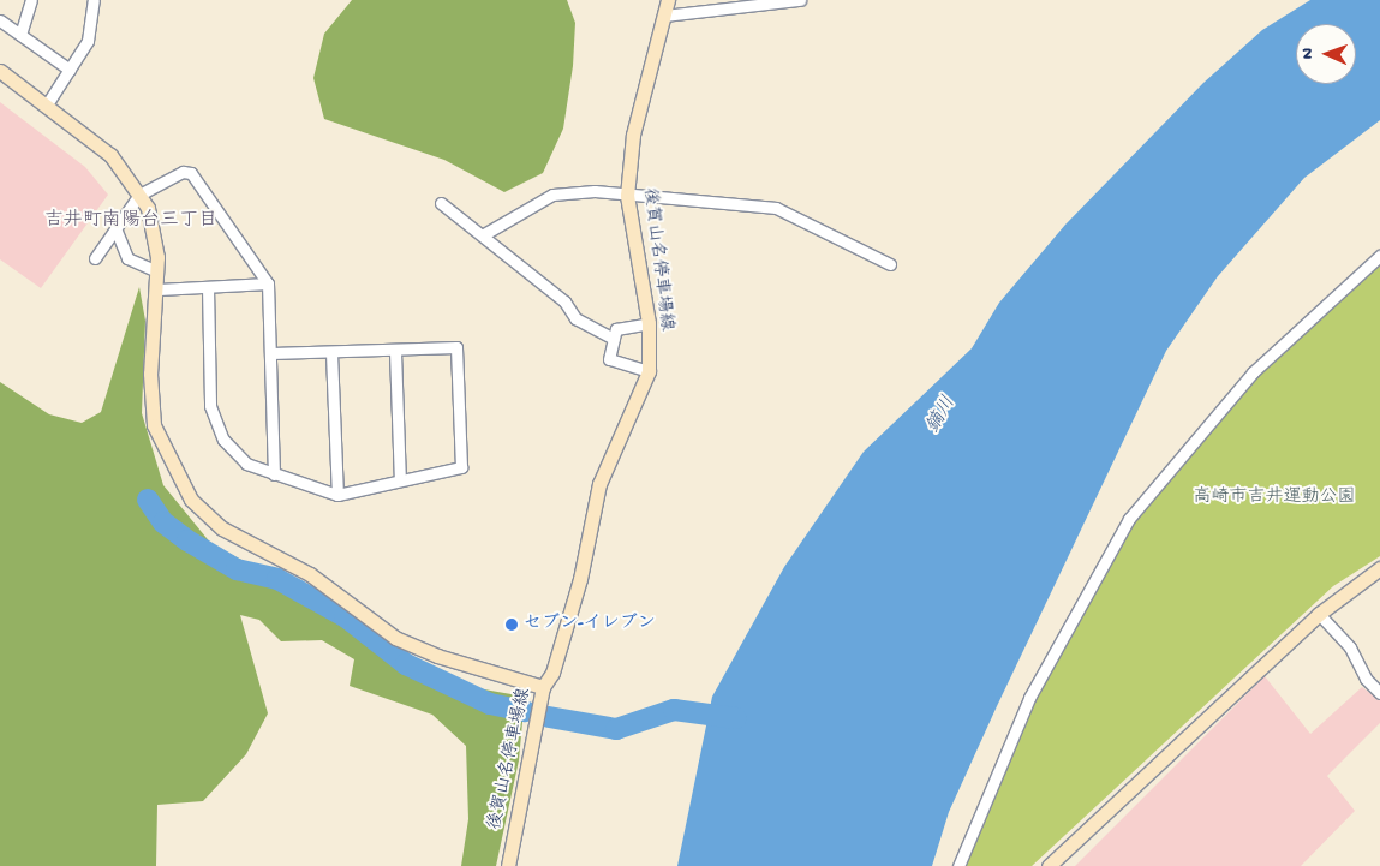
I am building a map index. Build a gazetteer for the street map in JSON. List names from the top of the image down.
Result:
{
  "streets": {
    "street": ["後賀山名停車場線"]
  },
  "districts": ["吉井町南陽台三丁目"],
  "water": ["鏑川"],
  "parks": ["高崎市吉井運動公園"],
  "places": ["セブン-イレブン"],
  "north": "left"
}
